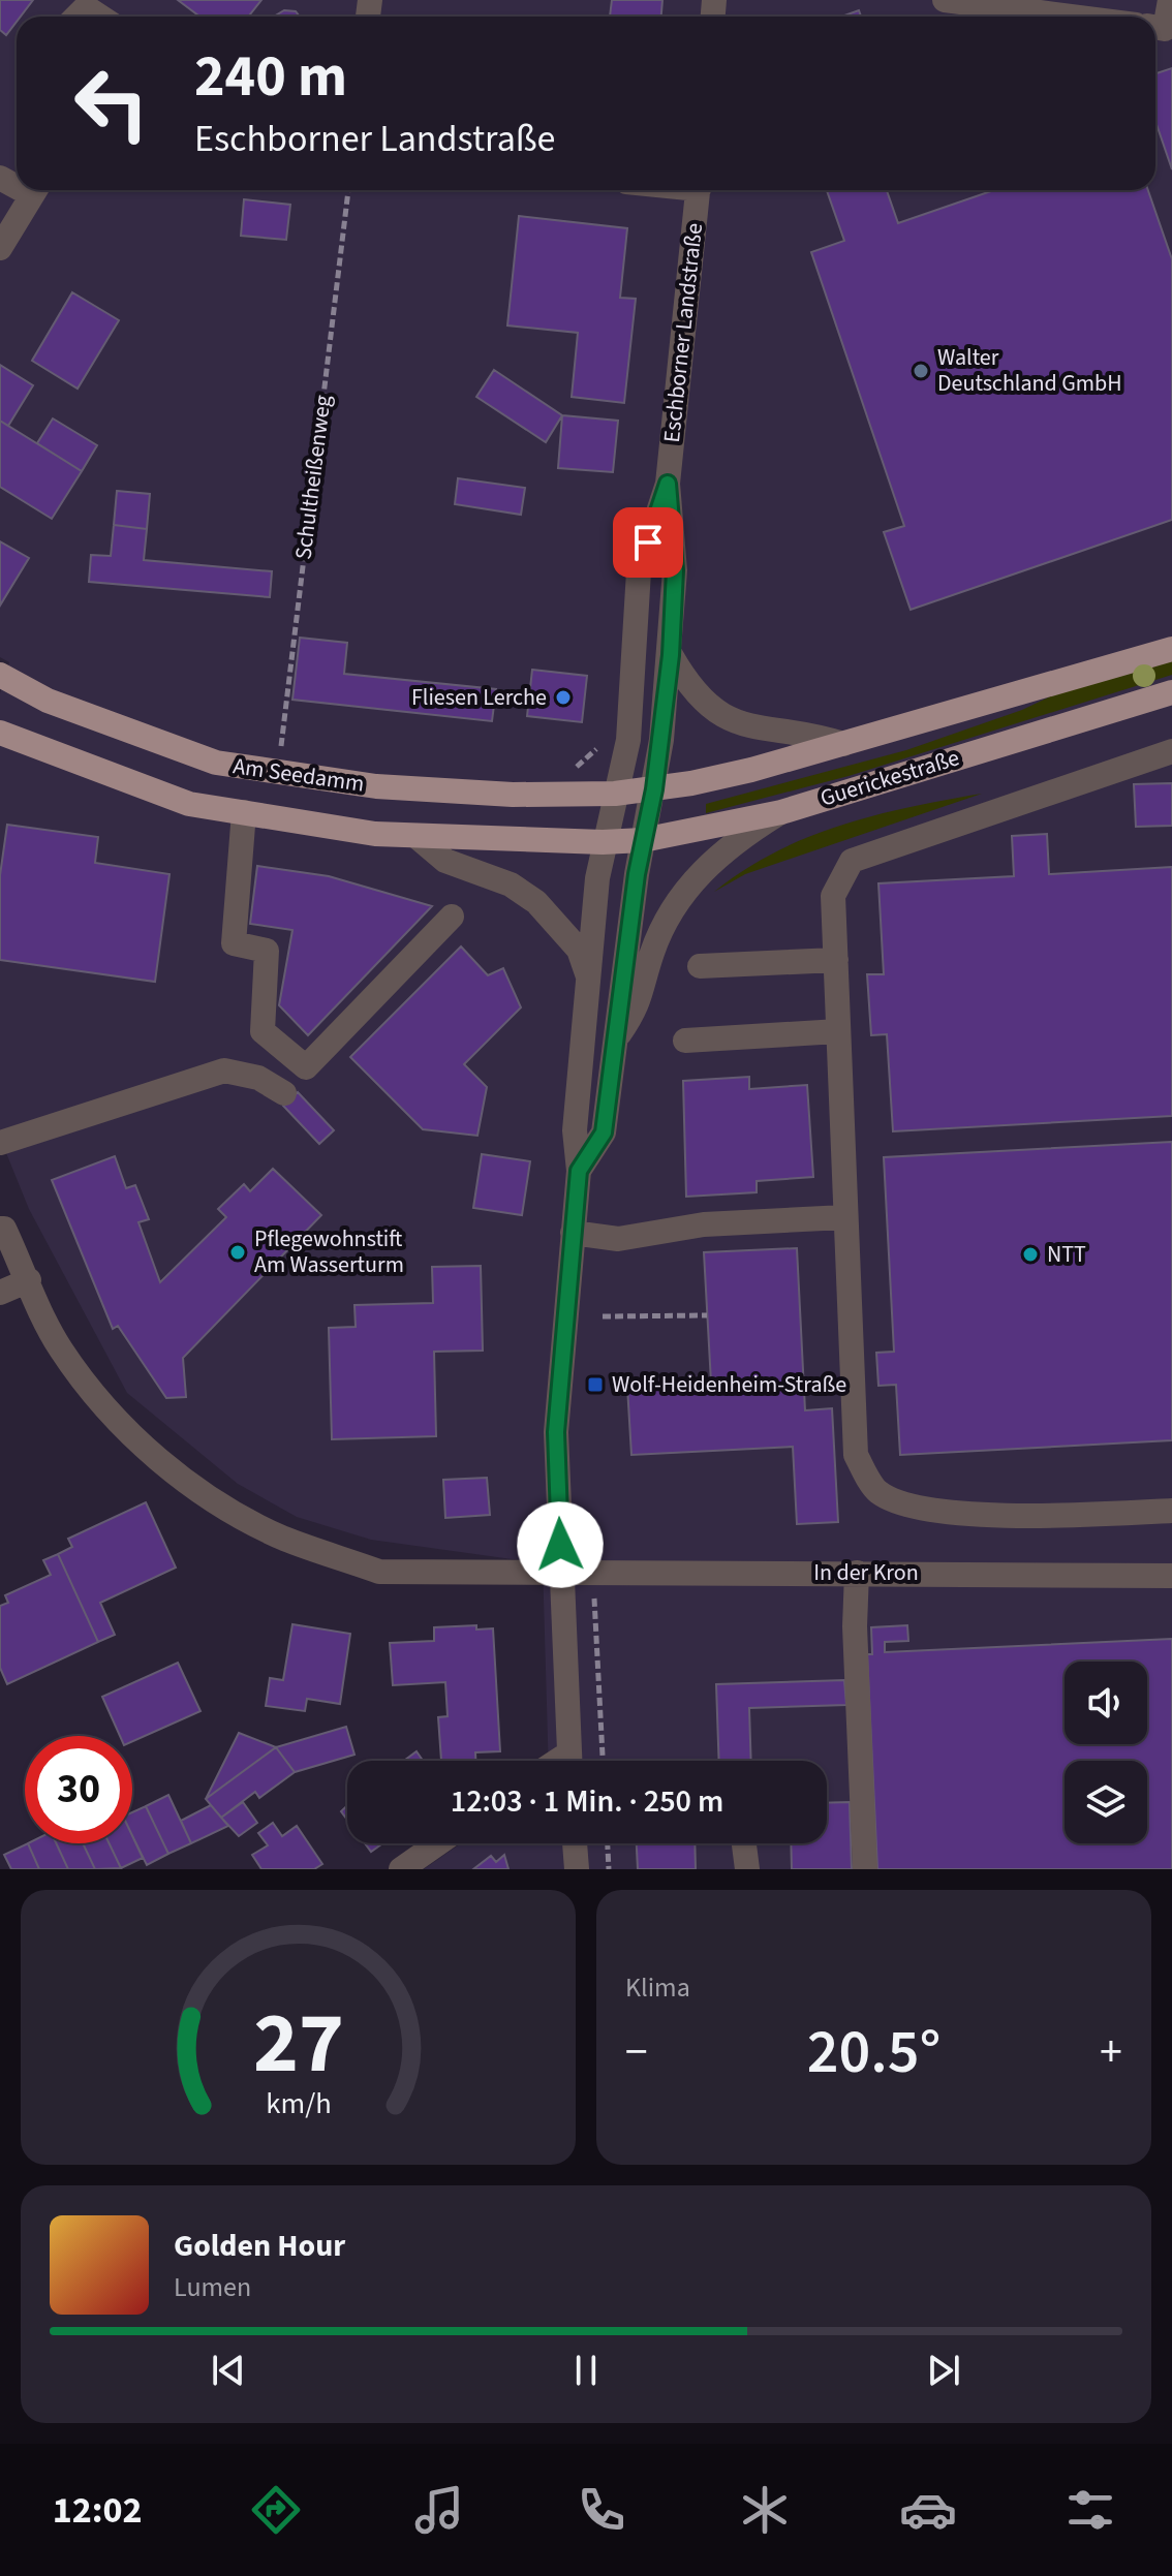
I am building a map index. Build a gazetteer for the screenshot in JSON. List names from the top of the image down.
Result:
{
  "streets": {
    "main road": ["Am Seedamm", "Guerickestraße"],
    "street": ["Eschborner Landstraße", "In der Kron"],
    "path": ["Schultheißenweg"]
  },
  "crossings": [
    ["Eschborner Landstraße", "Am Seedamm"],
    ["Eschborner Landstraße", "Guerickestraße"],
    ["Eschborner Landstraße", "In der Kron"],
    ["Schultheißenweg", "Am Seedamm"],
    ["Am Seedamm", "Guerickestraße"]
  ],
  "places": {
    "other": [
      "Walter Deutschland GmbH",
      "Fliesen Lerche",
      "Pflegewohnstift Am Wasserturm",
      "NTT"
    ],
    "transit": ["Wolf-Heidenheim-Straße"]
  },
  "page": {
    "turn": ["240 m", "Eschborner Landstraße"],
    "limit": "30",
    "trip": "12:03 · 1 Min. · 250 m",
    "tile": "Klima",
    "heat": ["−", "20.5°", "+"],
    "song": ["Golden Hour", "Lumen"],
    "tabs": "12:02",
    "gauge": ["27", "km/h"]
  }
}
